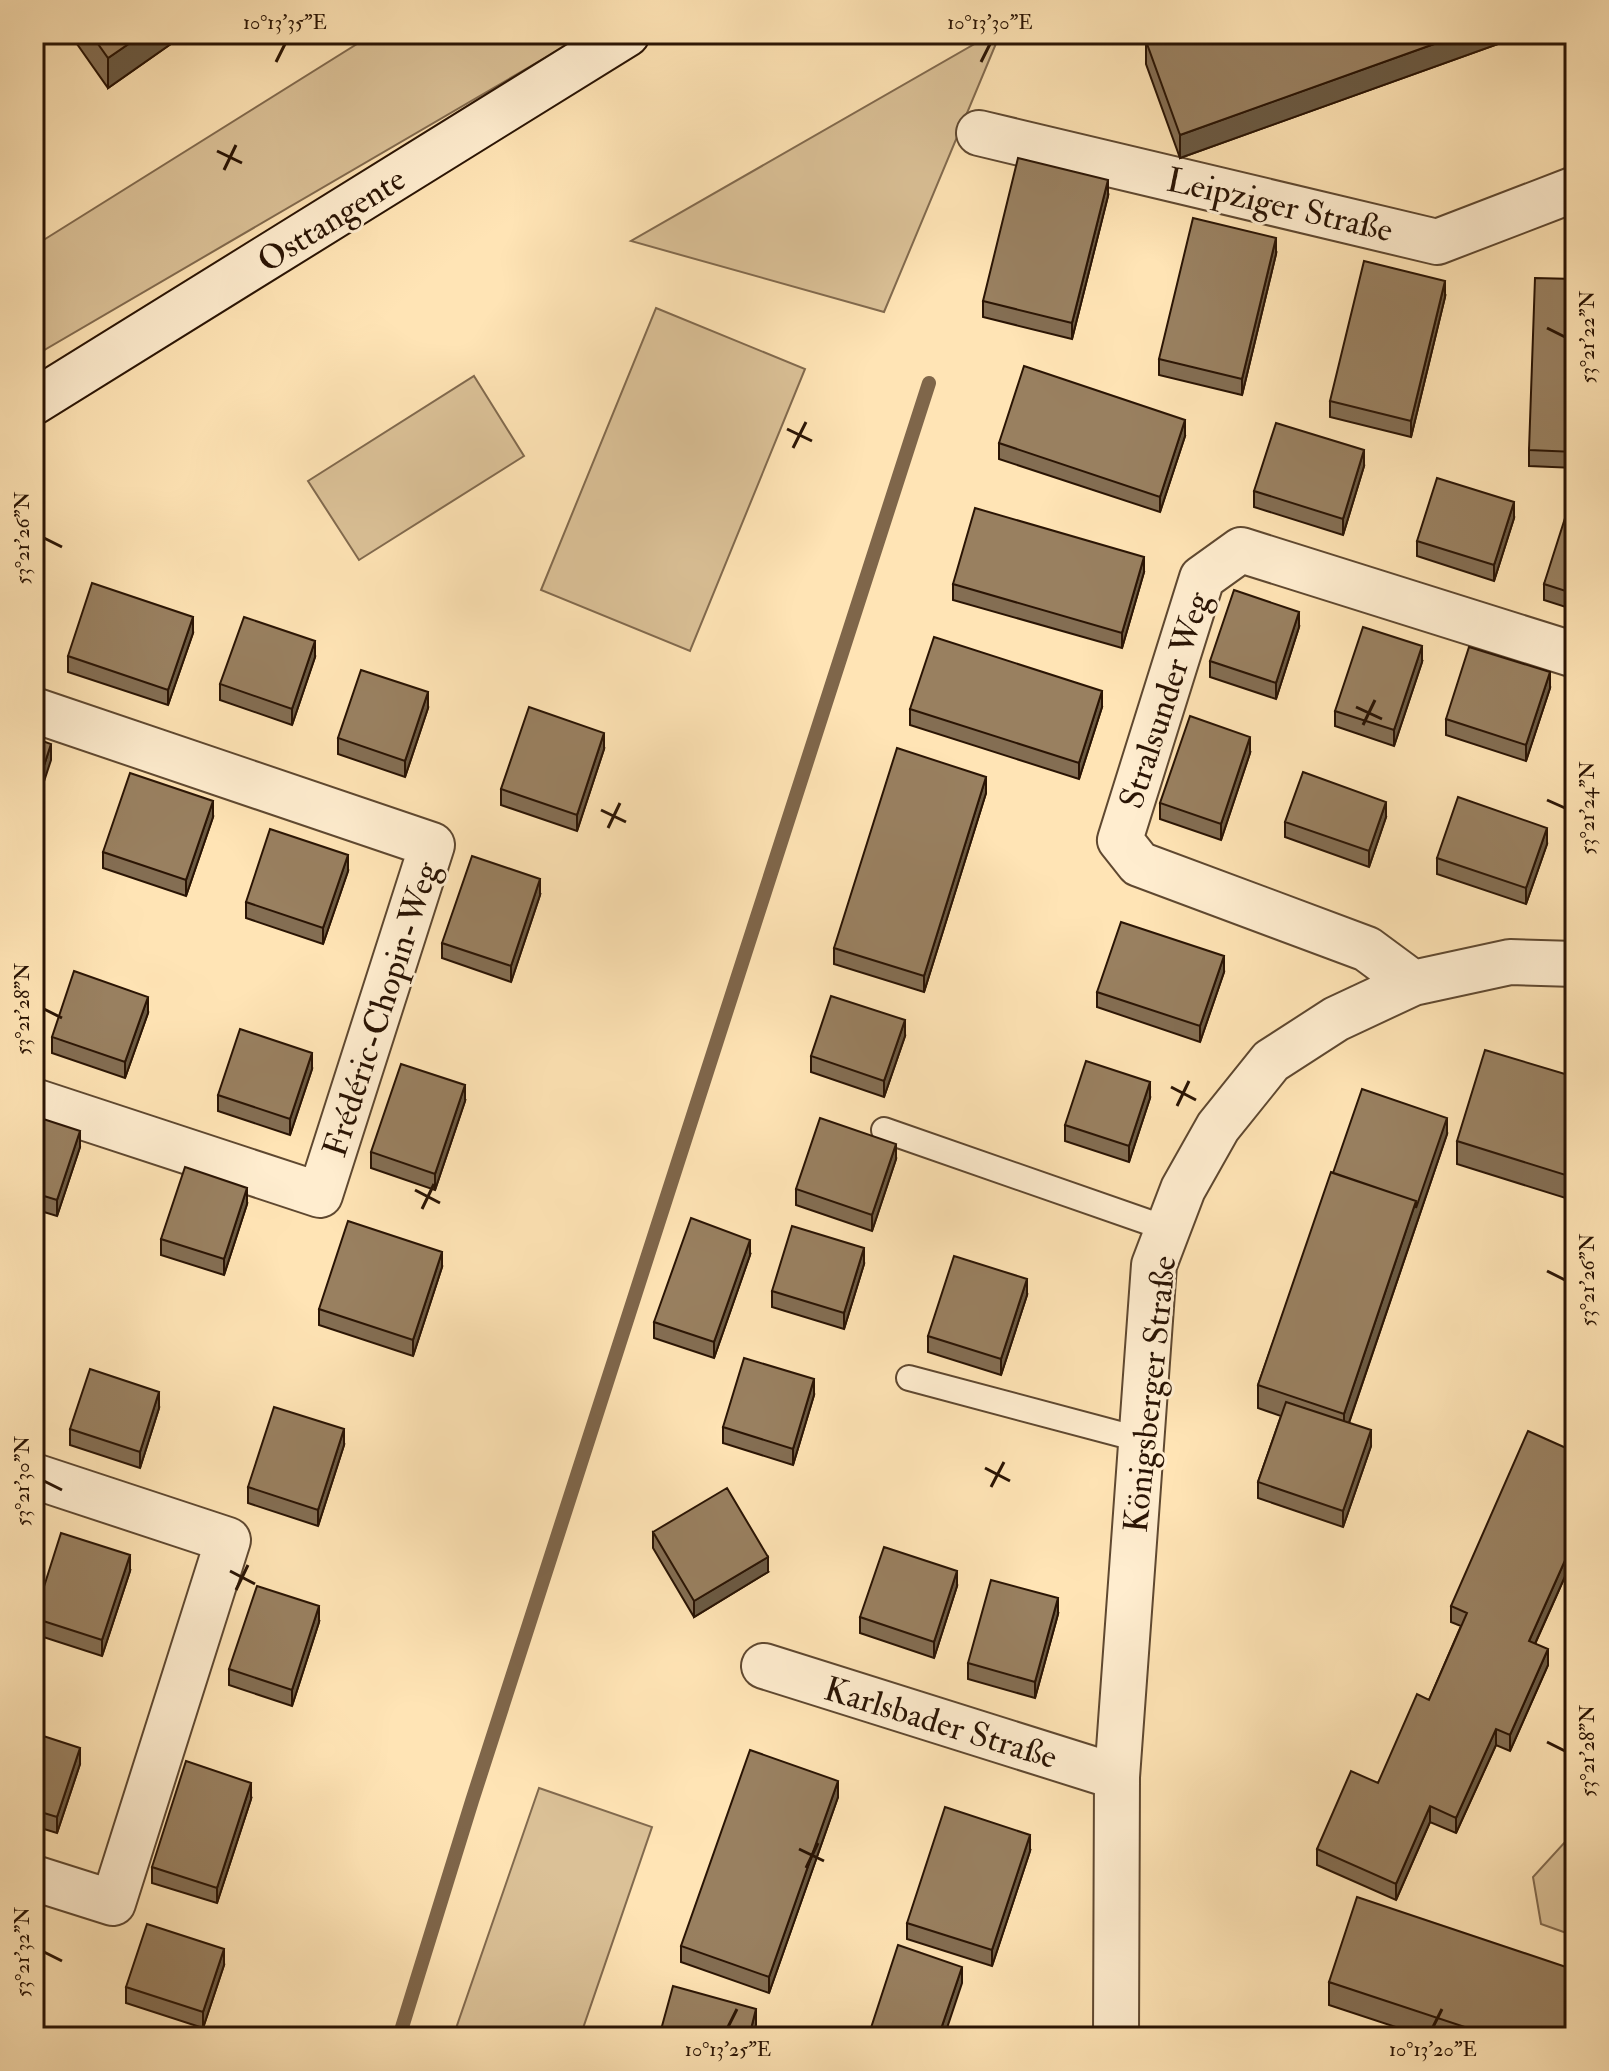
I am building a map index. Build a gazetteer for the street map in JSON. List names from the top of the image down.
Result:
{
  "streets": {
    "street": [
      "Leipziger Straße",
      "Osttangente",
      "Stralsunder Weg",
      "Frédéric-Chopin-Weg",
      "Königsberger Straße",
      "Karlsbader Straße"
    ]
  },
  "crossings": [
    ["Stralsunder Weg", "Königsberger Straße"],
    ["Königsberger Straße", "Karlsbader Straße"]
  ],
  "coordinates": [
    "10°13'35\"E",
    "10°13'30\"E",
    "53°21'22\"N",
    "53°21'26\"N",
    "53°21'24\"N",
    "53°21'28\"N",
    "53°21'30\"N",
    "53°21'32\"N",
    "10°13'25\"E",
    "10°13'20\"E"
  ]
}
